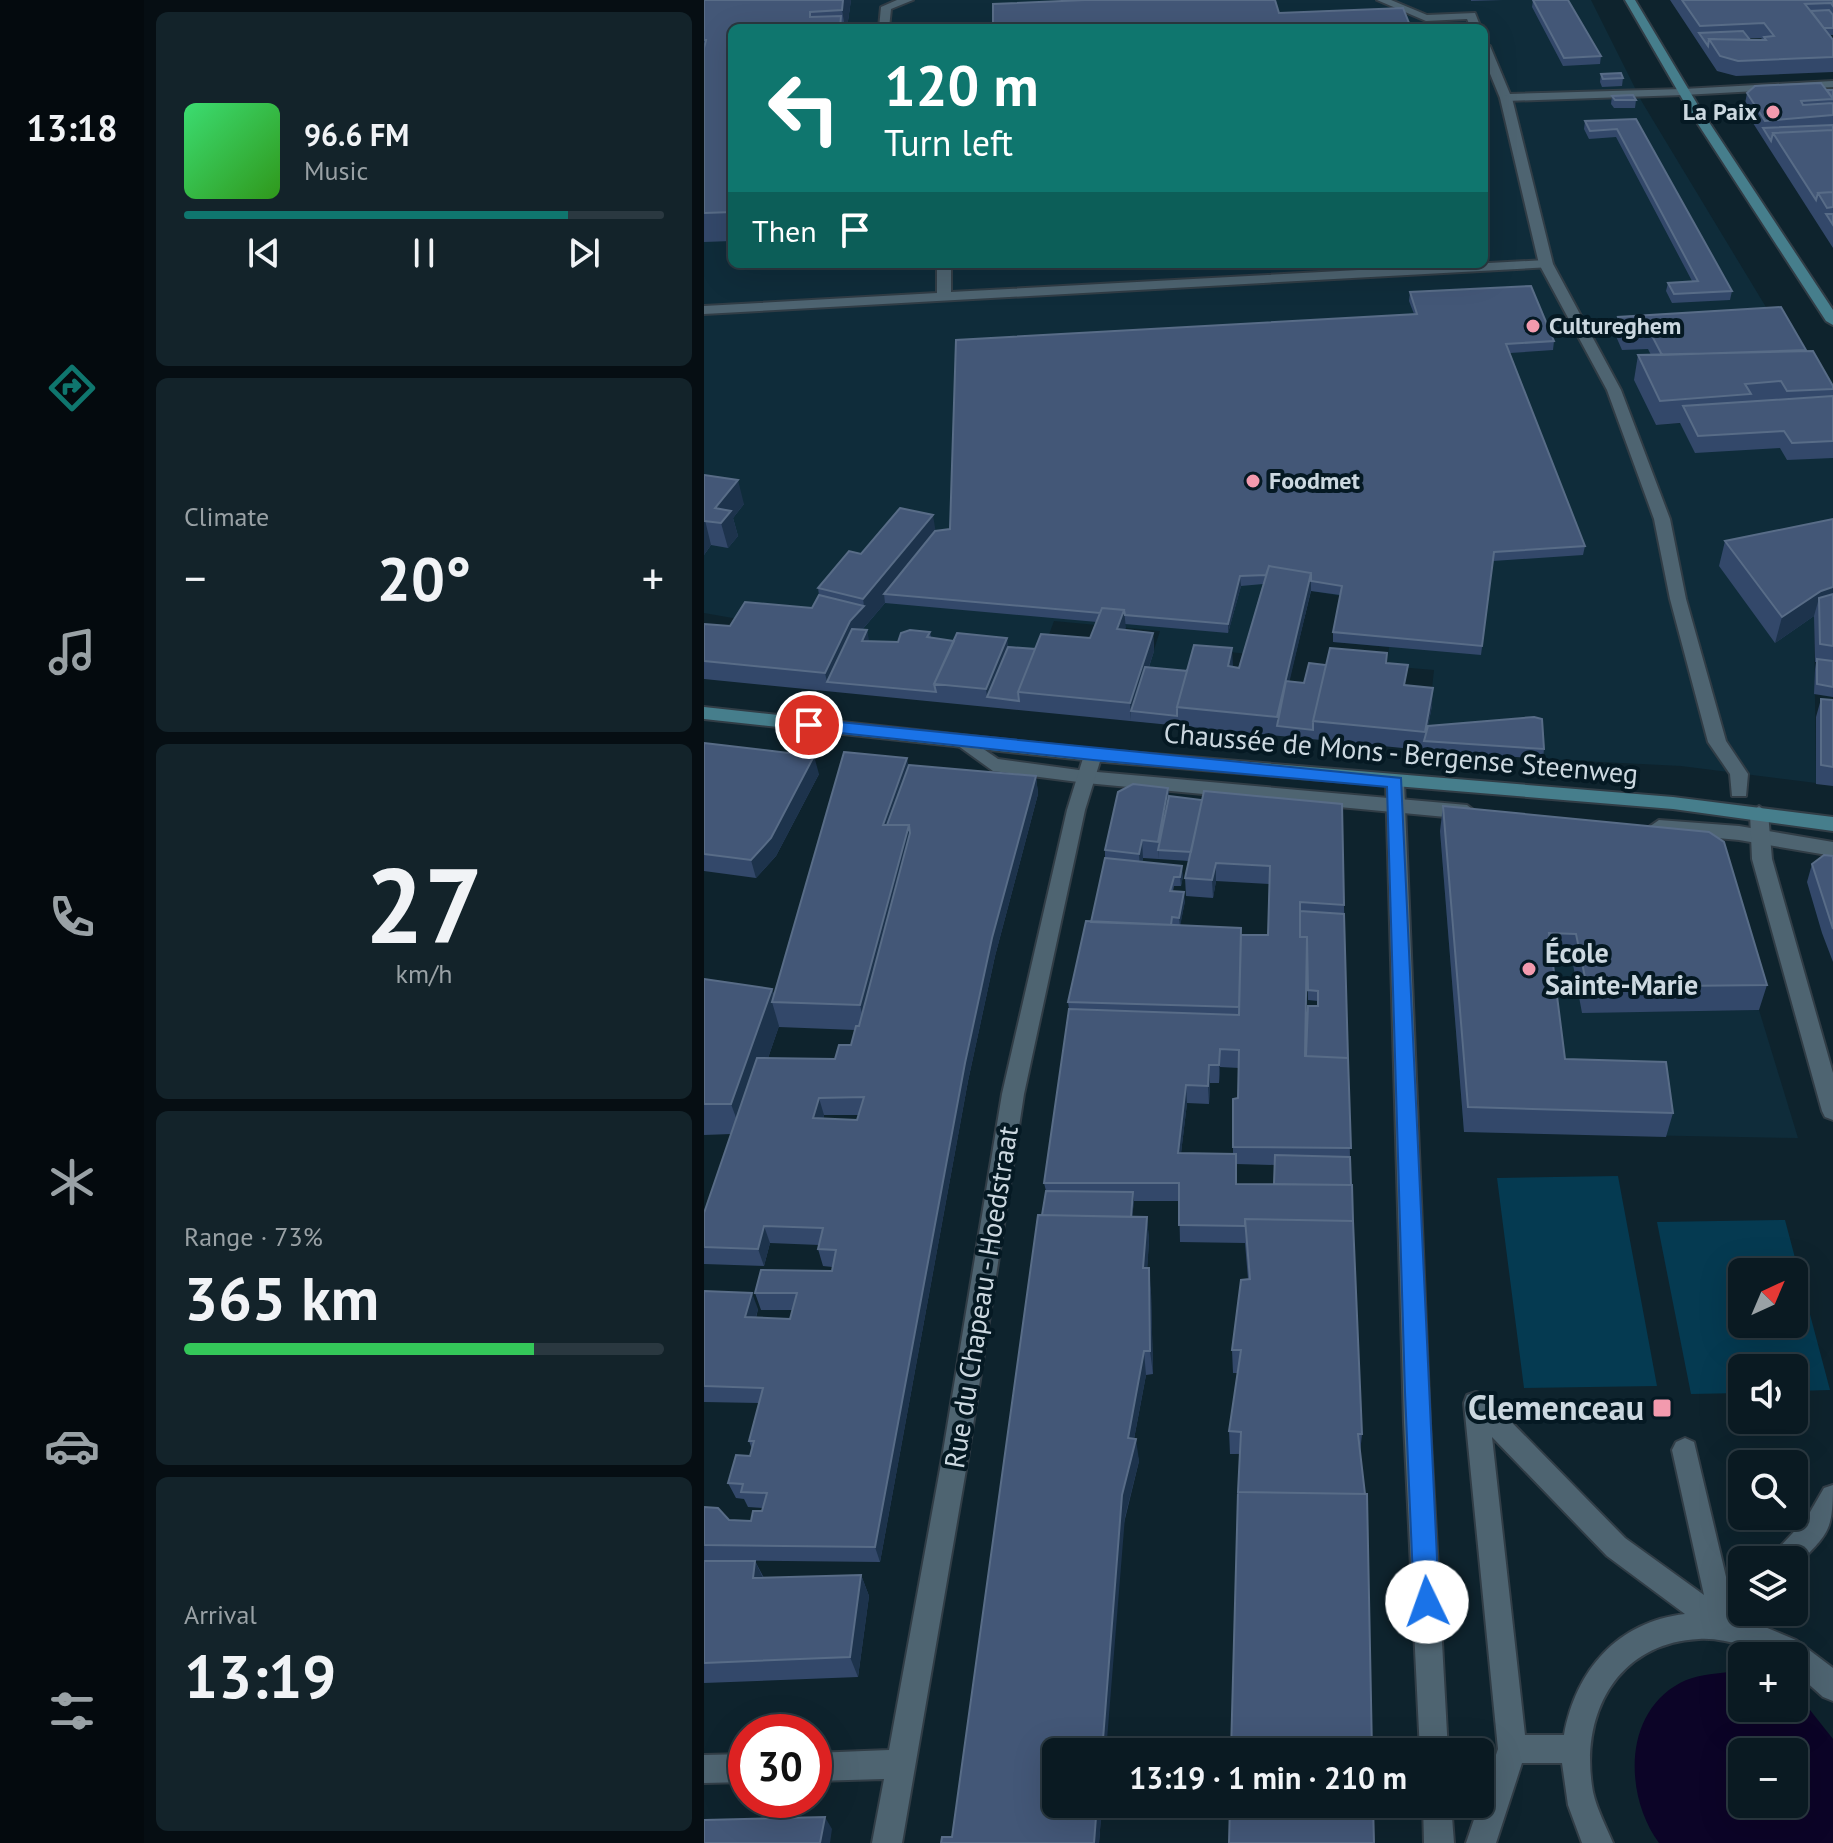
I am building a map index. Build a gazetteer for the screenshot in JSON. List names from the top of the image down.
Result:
{
  "streets": {
    "street": ["Chaussée de Mons - Bergense Steenweg", "Rue du Chapeau - Hoedstraat"]
  },
  "crossings": [
    ["Chaussée de Mons - Bergense Steenweg", "Rue du Chapeau - Hoedstraat"]
  ],
  "places": {
    "other": [
      "La Paix",
      "Cultureghem",
      "Foodmet",
      "École Sainte-Marie"
    ],
    "transit": ["Clemenceau"]
  },
  "north": "top right",
  "page": {
    "tabs": "13:18",
    "turn": ["120 m", "Turn left"],
    "song": ["96.6 FM", "Music"],
    "then": "Then",
    "tile": [
      "Climate",
      ["27", "km/h"],
      ["Range · 73%", "365 km"],
      ["Arrival", "13:19"]
    ],
    "heat": ["−", "20°", "+"],
    "map_buttons": ["+", "−"],
    "limit": "30",
    "trip": "13:19 · 1 min · 210 m"
  }
}
